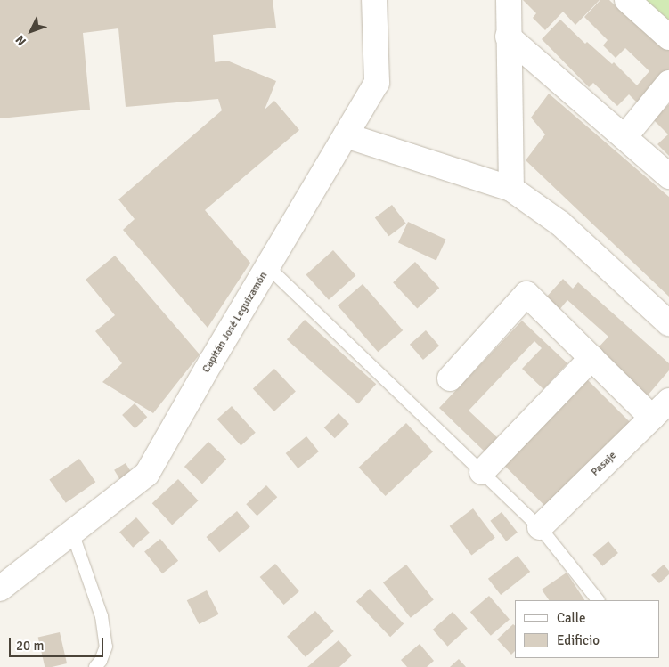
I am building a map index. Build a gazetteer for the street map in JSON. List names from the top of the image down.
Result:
{
  "streets": {
    "street": ["Capitán José Leguizamón", "Pasaje"]
  },
  "legend": ["Calle", "Edificio"],
  "scale_bar": "20 m",
  "north": "bottom left"
}
